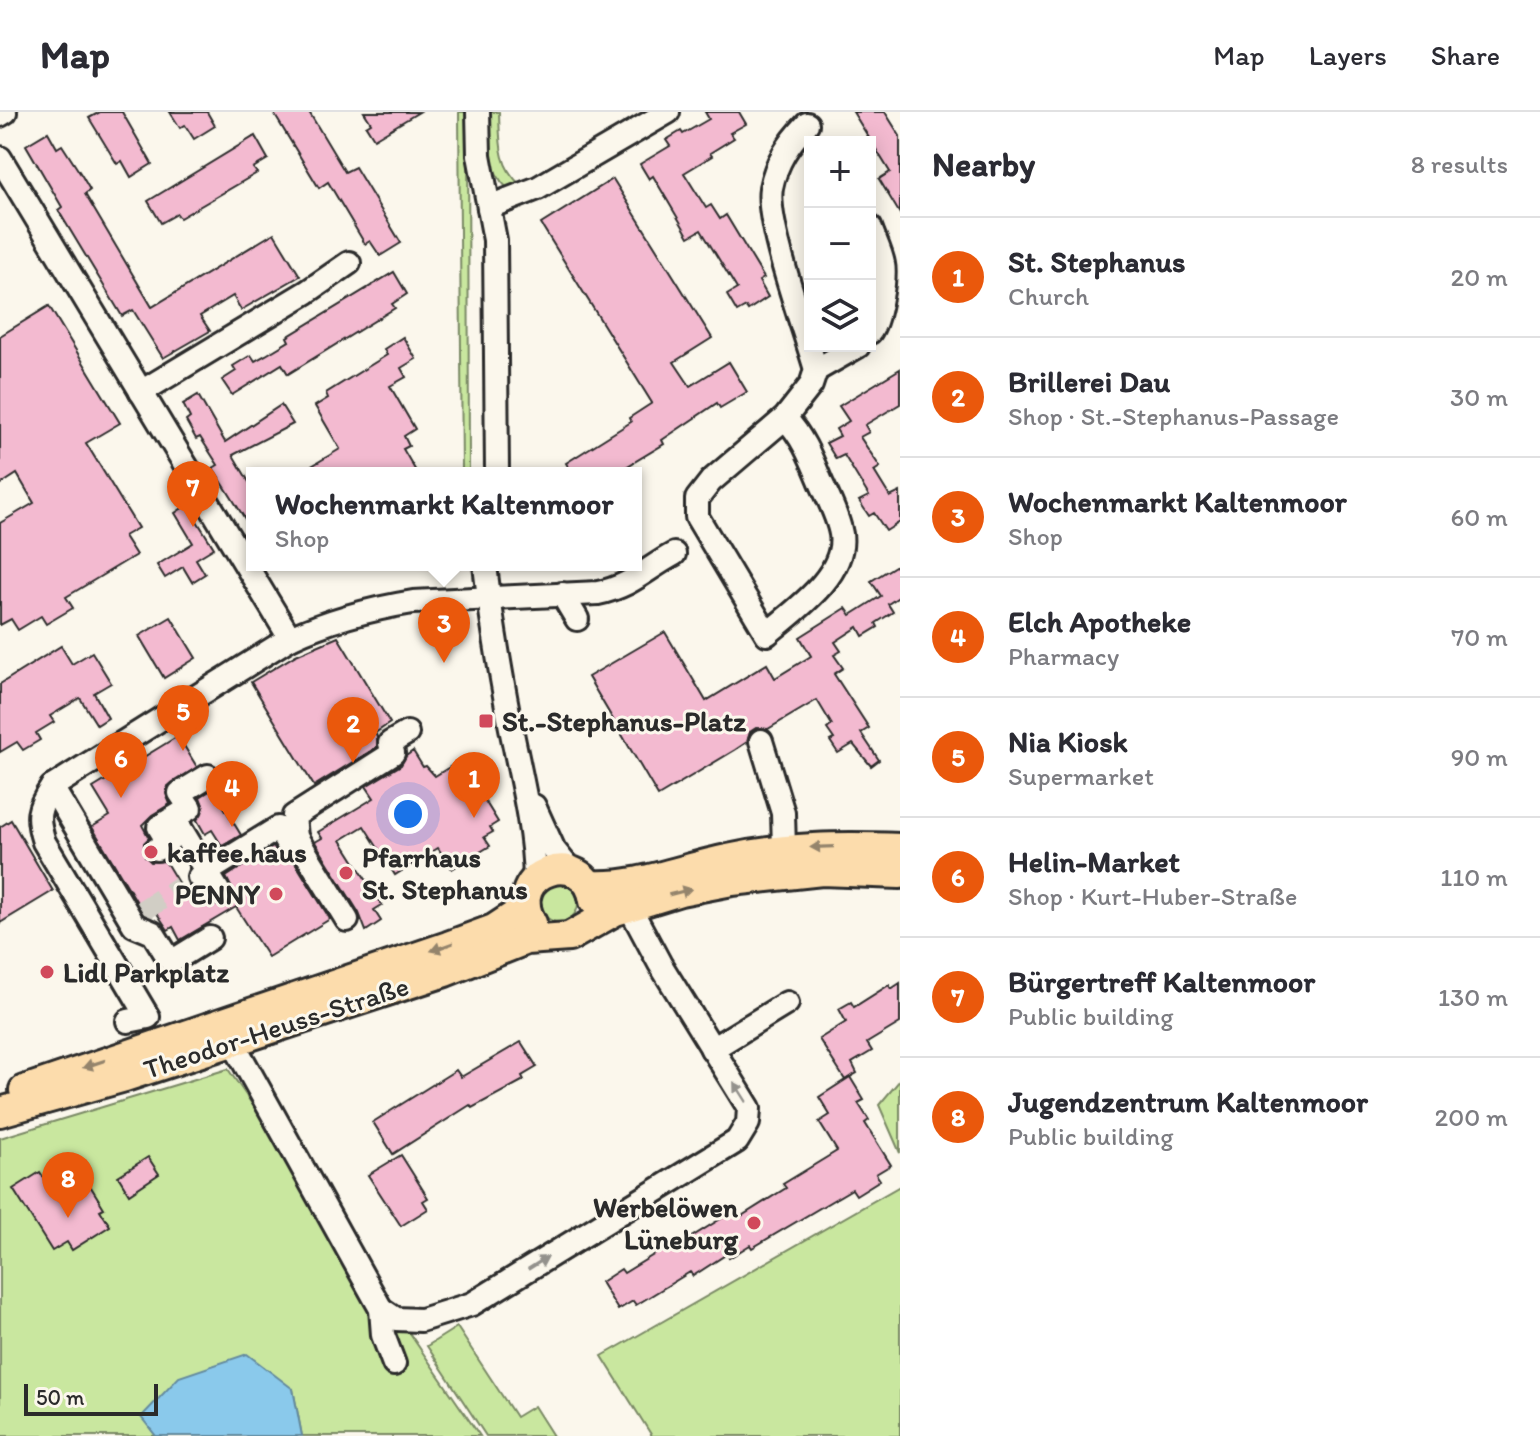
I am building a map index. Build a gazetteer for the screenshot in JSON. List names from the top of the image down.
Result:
{
  "streets": {
    "main road": ["Theodor-Heuss-Straße"]
  },
  "places": {
    "transit": ["St.-Stephanus-Platz"],
    "other": [
      "kaffee.haus",
      "Pfarrhaus St. Stephanus",
      "PENNY",
      "Lidl Parkplatz",
      "Werbelöwen Lüneburg"
    ]
  },
  "scale_bar": "50 m",
  "page": {
    "header": "Map",
    "nav": ["Map", "Layers", "Share"],
    "heading": ["Nearby", "8 results"],
    "map_buttons": ["+", "−"],
    "list": [
      {
        "mark": "1",
        "name": "St. Stephanus",
        "note": "Church",
        "value": "20 m"
      },
      {
        "mark": "2",
        "name": "Brillerei Dau",
        "note": "Shop · St.-Stephanus-Passage",
        "value": "30 m"
      },
      {
        "mark": "3",
        "name": "Wochenmarkt Kaltenmoor",
        "note": "Shop",
        "value": "60 m"
      },
      {
        "mark": "4",
        "name": "Elch Apotheke",
        "note": "Pharmacy",
        "value": "70 m"
      },
      {
        "mark": "5",
        "name": "Nia Kiosk",
        "note": "Supermarket",
        "value": "90 m"
      },
      {
        "mark": "6",
        "name": "Helin-Market",
        "note": "Shop · Kurt-Huber-Straße",
        "value": "110 m"
      },
      {
        "mark": "7",
        "name": "Bürgertreff Kaltenmoor",
        "note": "Public building",
        "value": "130 m"
      },
      {
        "mark": "8",
        "name": "Jugendzentrum Kaltenmoor",
        "note": "Public building",
        "value": "200 m"
      }
    ],
    "pins": [
      "7",
      "3",
      "5",
      "2",
      "6",
      "1",
      "4",
      "8"
    ],
    "popup": ["Wochenmarkt Kaltenmoor", "Shop"],
    "scale": "50 m"
  }
}
